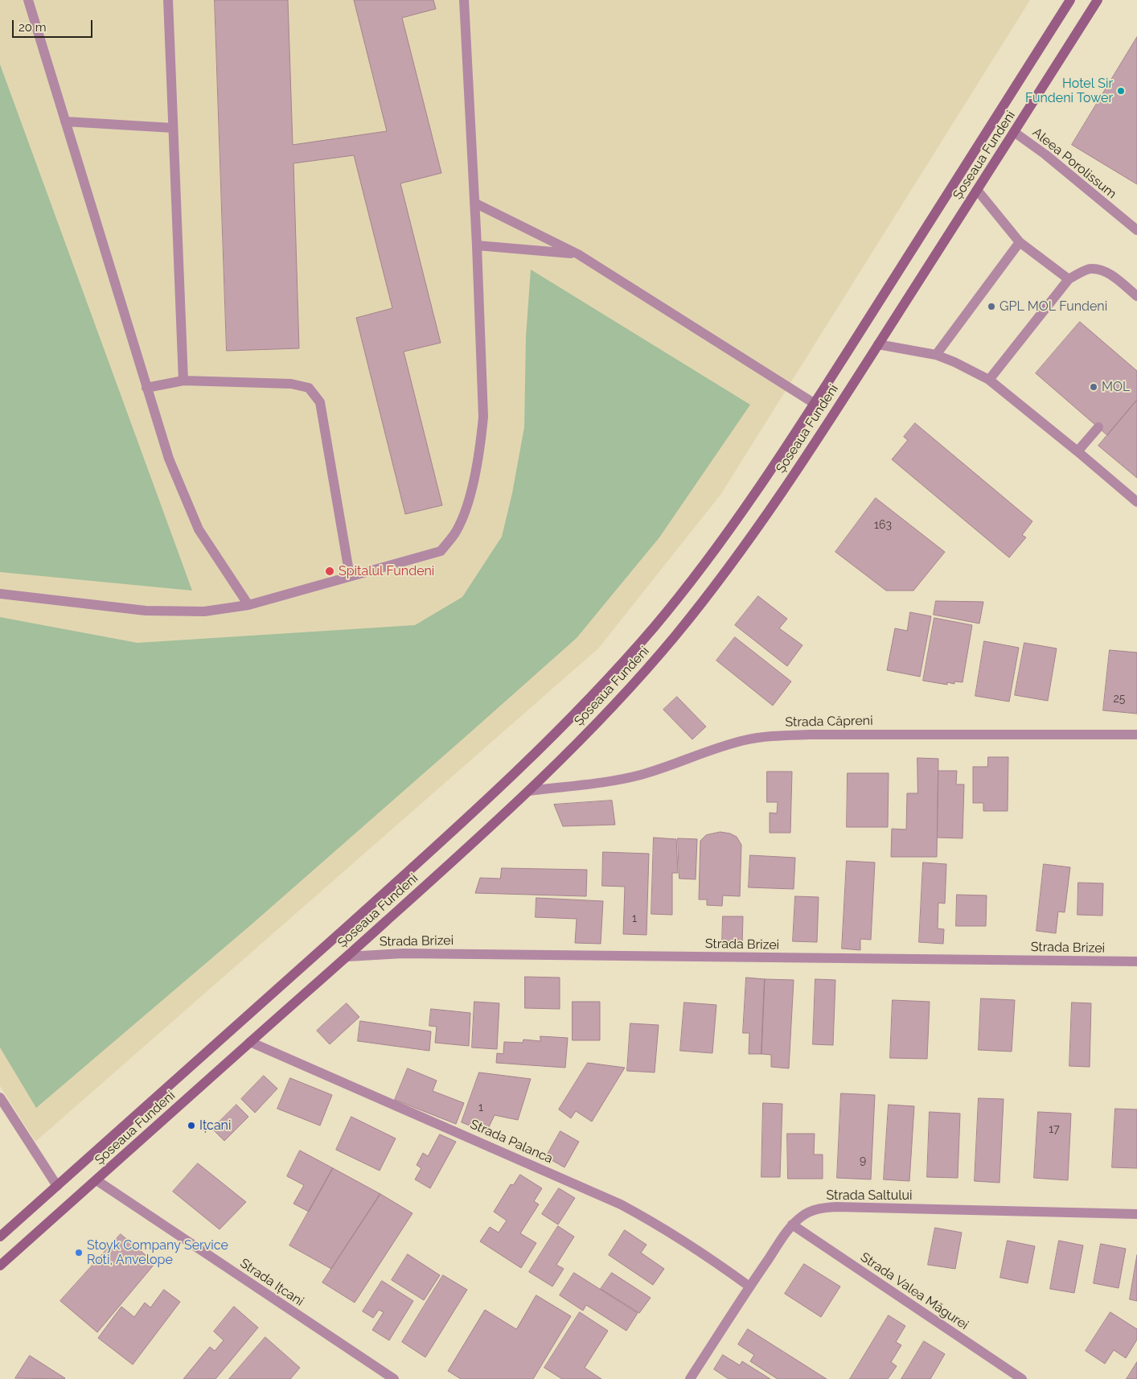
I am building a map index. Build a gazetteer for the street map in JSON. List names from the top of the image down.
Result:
{
  "streets": {
    "main road": ["Șoseaua Fundeni"],
    "street": [
      "Aleea Porolissum",
      "Strada Căpreni",
      "Strada Brizei",
      "Strada Palanca",
      "Strada Saltului",
      "Strada Ițcani",
      "Strada Valea Măgurei"
    ]
  },
  "crossings": [
    ["Șoseaua Fundeni", "Aleea Porolissum"],
    ["Șoseaua Fundeni", "Strada Căpreni"],
    ["Șoseaua Fundeni", "Strada Brizei"],
    ["Șoseaua Fundeni", "Strada Palanca"],
    ["Șoseaua Fundeni", "Strada Ițcani"],
    ["Strada Palanca", "Strada Saltului"],
    ["Strada Saltului", "Strada Valea Măgurei"]
  ],
  "places": [
    "Hotel Sir Fundeni Tower",
    "GPL MOL Fundeni",
    "MOL",
    "Spitalul Fundeni",
    "Ițcani",
    "Stoyk Company Service Roti, Anvelope"
  ],
  "house_numbers": [
    "163",
    "25",
    "1",
    "1",
    "17",
    "9"
  ],
  "scale_bar": "20 m"
}
